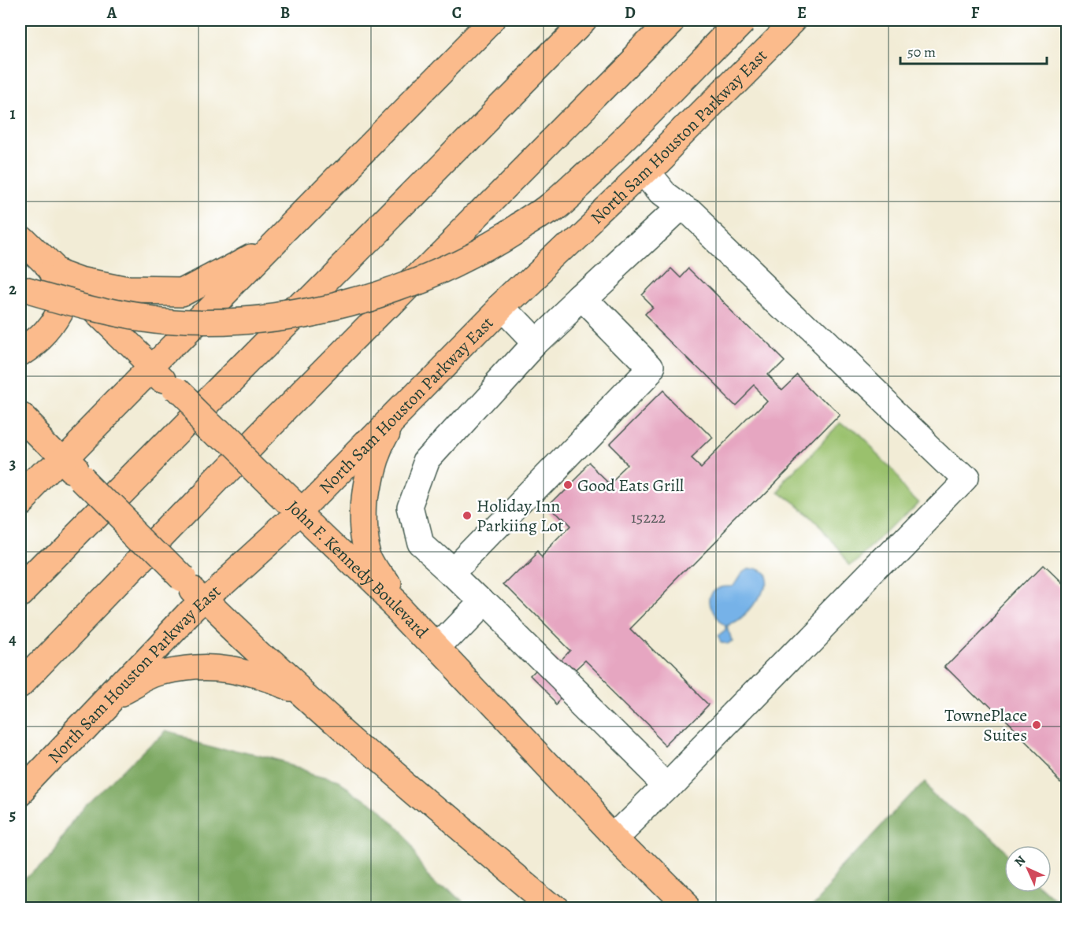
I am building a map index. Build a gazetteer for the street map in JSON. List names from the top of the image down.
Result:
{
  "streets": {
    "main road": ["North Sam Houston Parkway East", "John F. Kennedy Boulevard"]
  },
  "crossings": [
    ["North Sam Houston Parkway East", "John F. Kennedy Boulevard"]
  ],
  "places": ["Good Eats Grill", "Holiday Inn Parkiing Lot", "TownePlace Suites"],
  "house_numbers": ["15222"],
  "scale_bar": "50 m",
  "north": "top left",
  "grid": {
    "columns": [
      "A",
      "B",
      "C",
      "D",
      "E",
      "F"
    ],
    "rows": [
      "1",
      "2",
      "3",
      "4",
      "5"
    ]
  }
}
